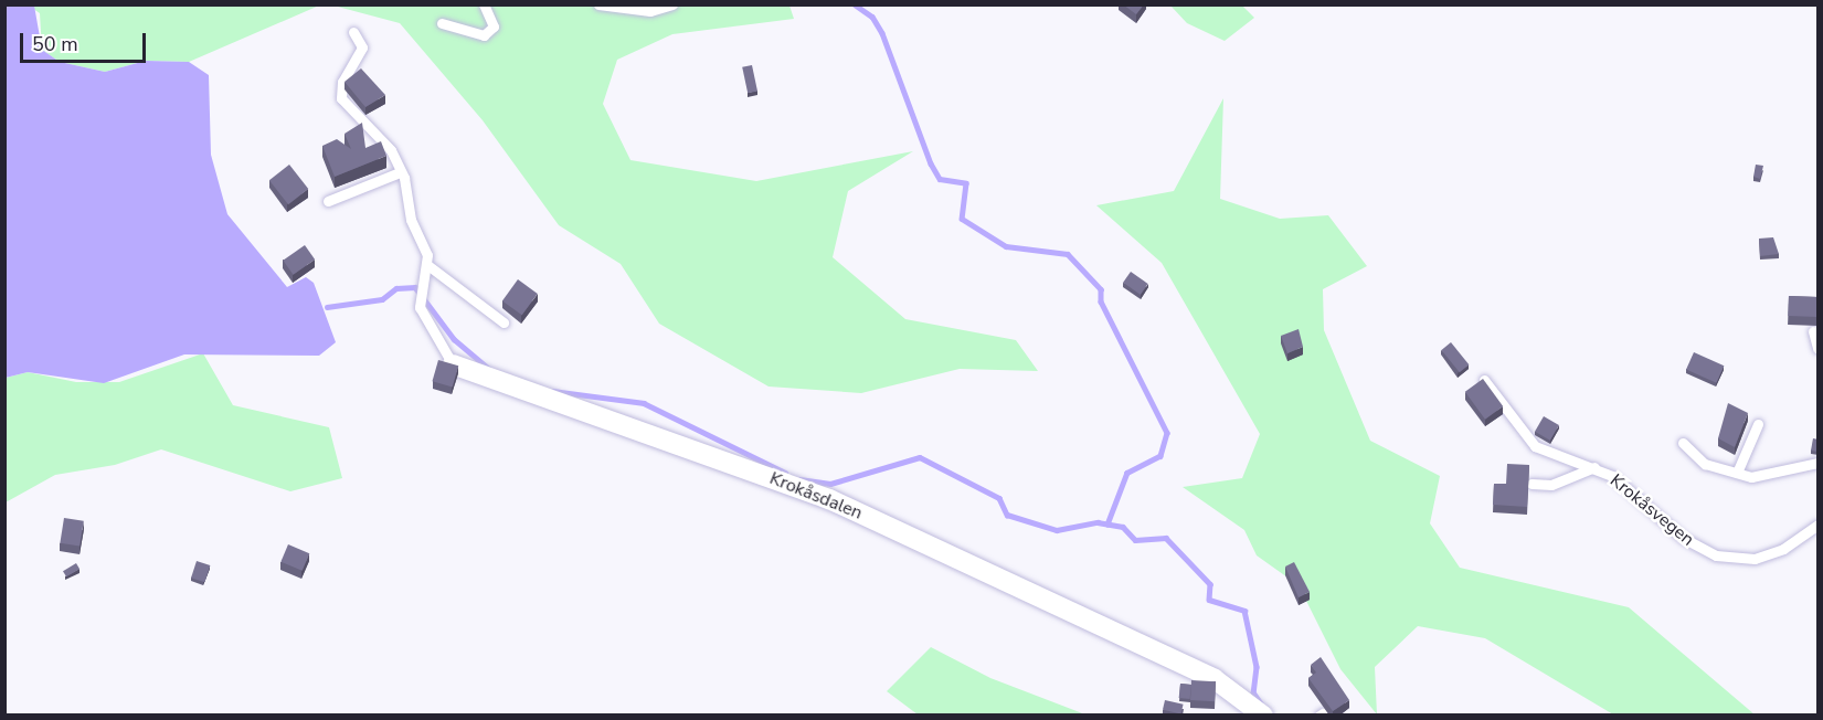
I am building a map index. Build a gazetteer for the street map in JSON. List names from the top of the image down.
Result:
{
  "streets": {
    "street": ["Krokåsdalen"],
    "lane": ["Krokåsvegen"]
  },
  "scale_bar": "50 m"
}
